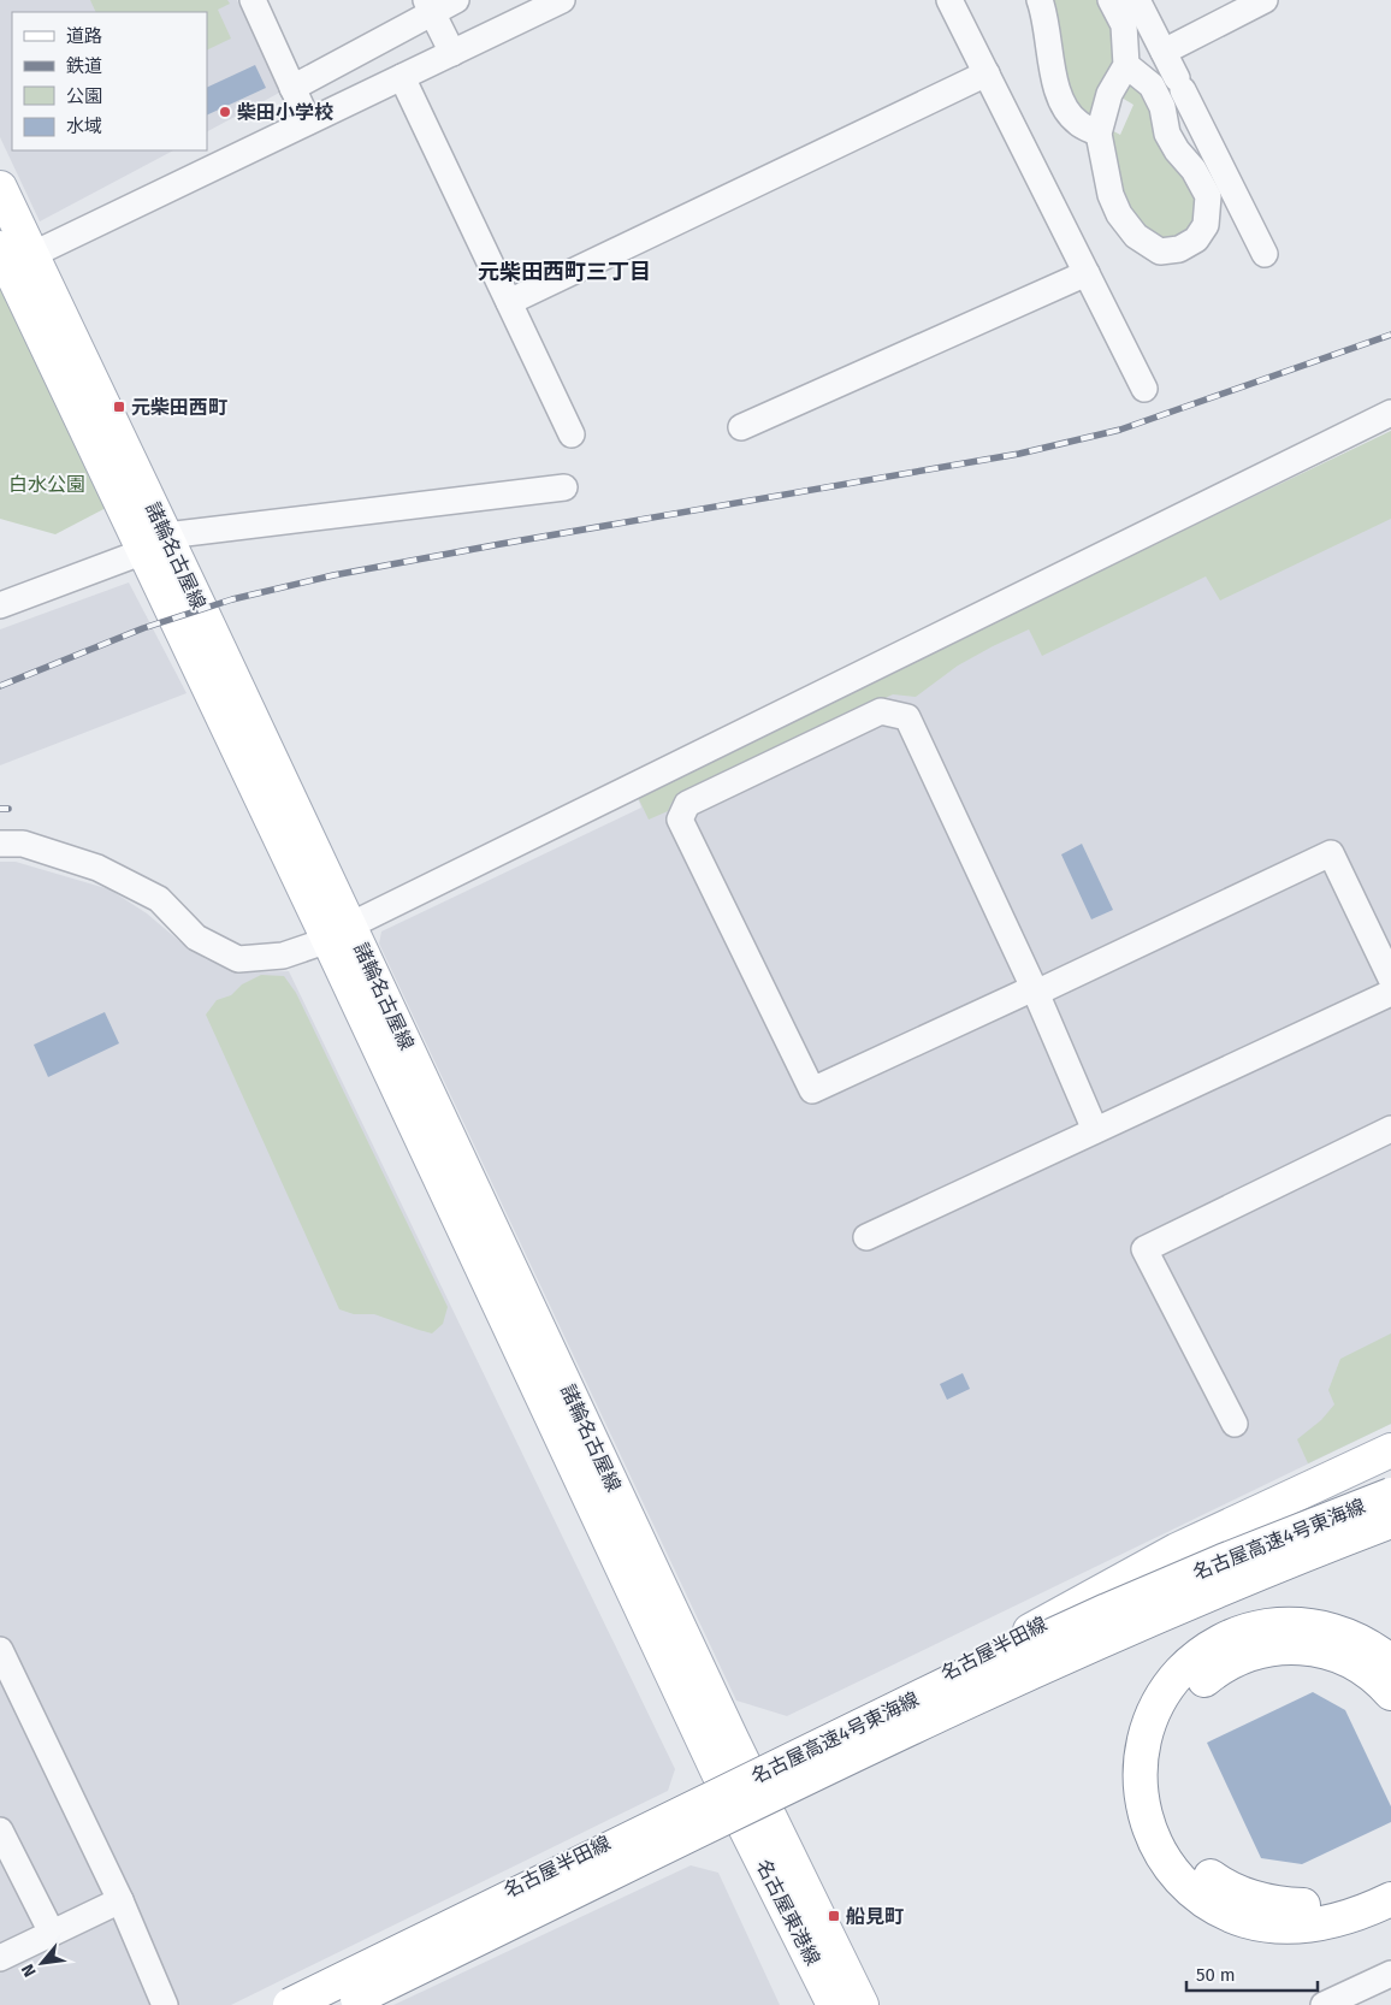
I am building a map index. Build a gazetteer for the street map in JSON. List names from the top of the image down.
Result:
{
  "streets": {
    "main road": [
      "諸輪名古屋線",
      "名古屋高速4号東海線",
      "名古屋半田線",
      "名古屋東港線"
    ]
  },
  "crossings": [
    ["諸輪名古屋線", "名古屋高速4号東海線"],
    ["諸輪名古屋線", "名古屋半田線"],
    ["諸輪名古屋線", "名古屋東港線"],
    ["名古屋高速4号東海線", "名古屋半田線"],
    ["名古屋半田線", "名古屋東港線"]
  ],
  "districts": ["元柴田西町三丁目"],
  "parks": ["白水公園"],
  "places": {
    "other": ["柴田小学校"],
    "transit": ["元柴田西町", "船見町"]
  },
  "legend": [
    "道路",
    "鉄道",
    "公園",
    "水域"
  ],
  "scale_bar": "50 m",
  "north": "bottom left"
}
